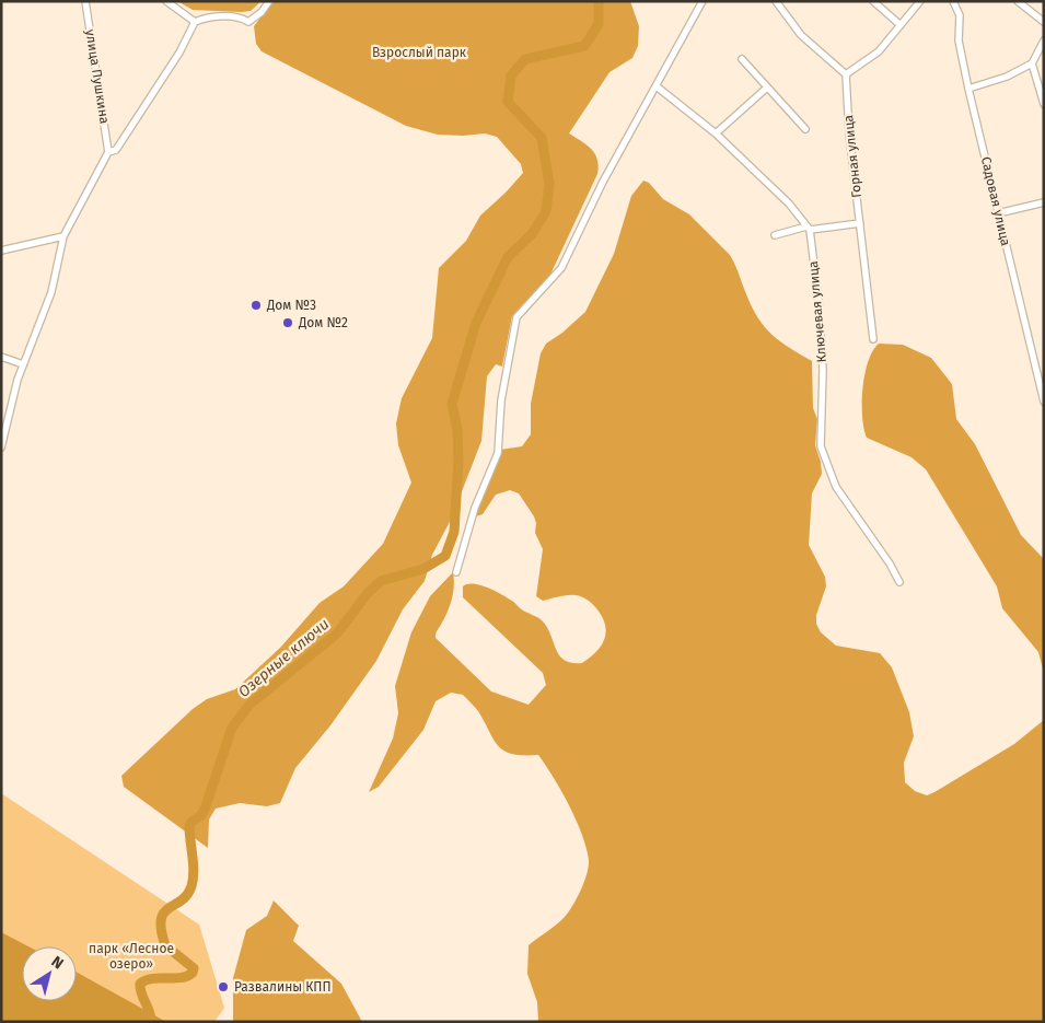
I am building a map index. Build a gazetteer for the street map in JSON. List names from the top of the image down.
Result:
{
  "streets": {
    "street": [
      "улица Пушкина",
      "Горная улица",
      "Садовая улица",
      "Ключевая улица"
    ]
  },
  "water": ["Озерные ключи"],
  "parks": ["Взрослый парк", "парк «Лесное озеро»"],
  "places": ["Дом №3", "Дом №2", "Развалины КПП"],
  "north": "top right"
}
